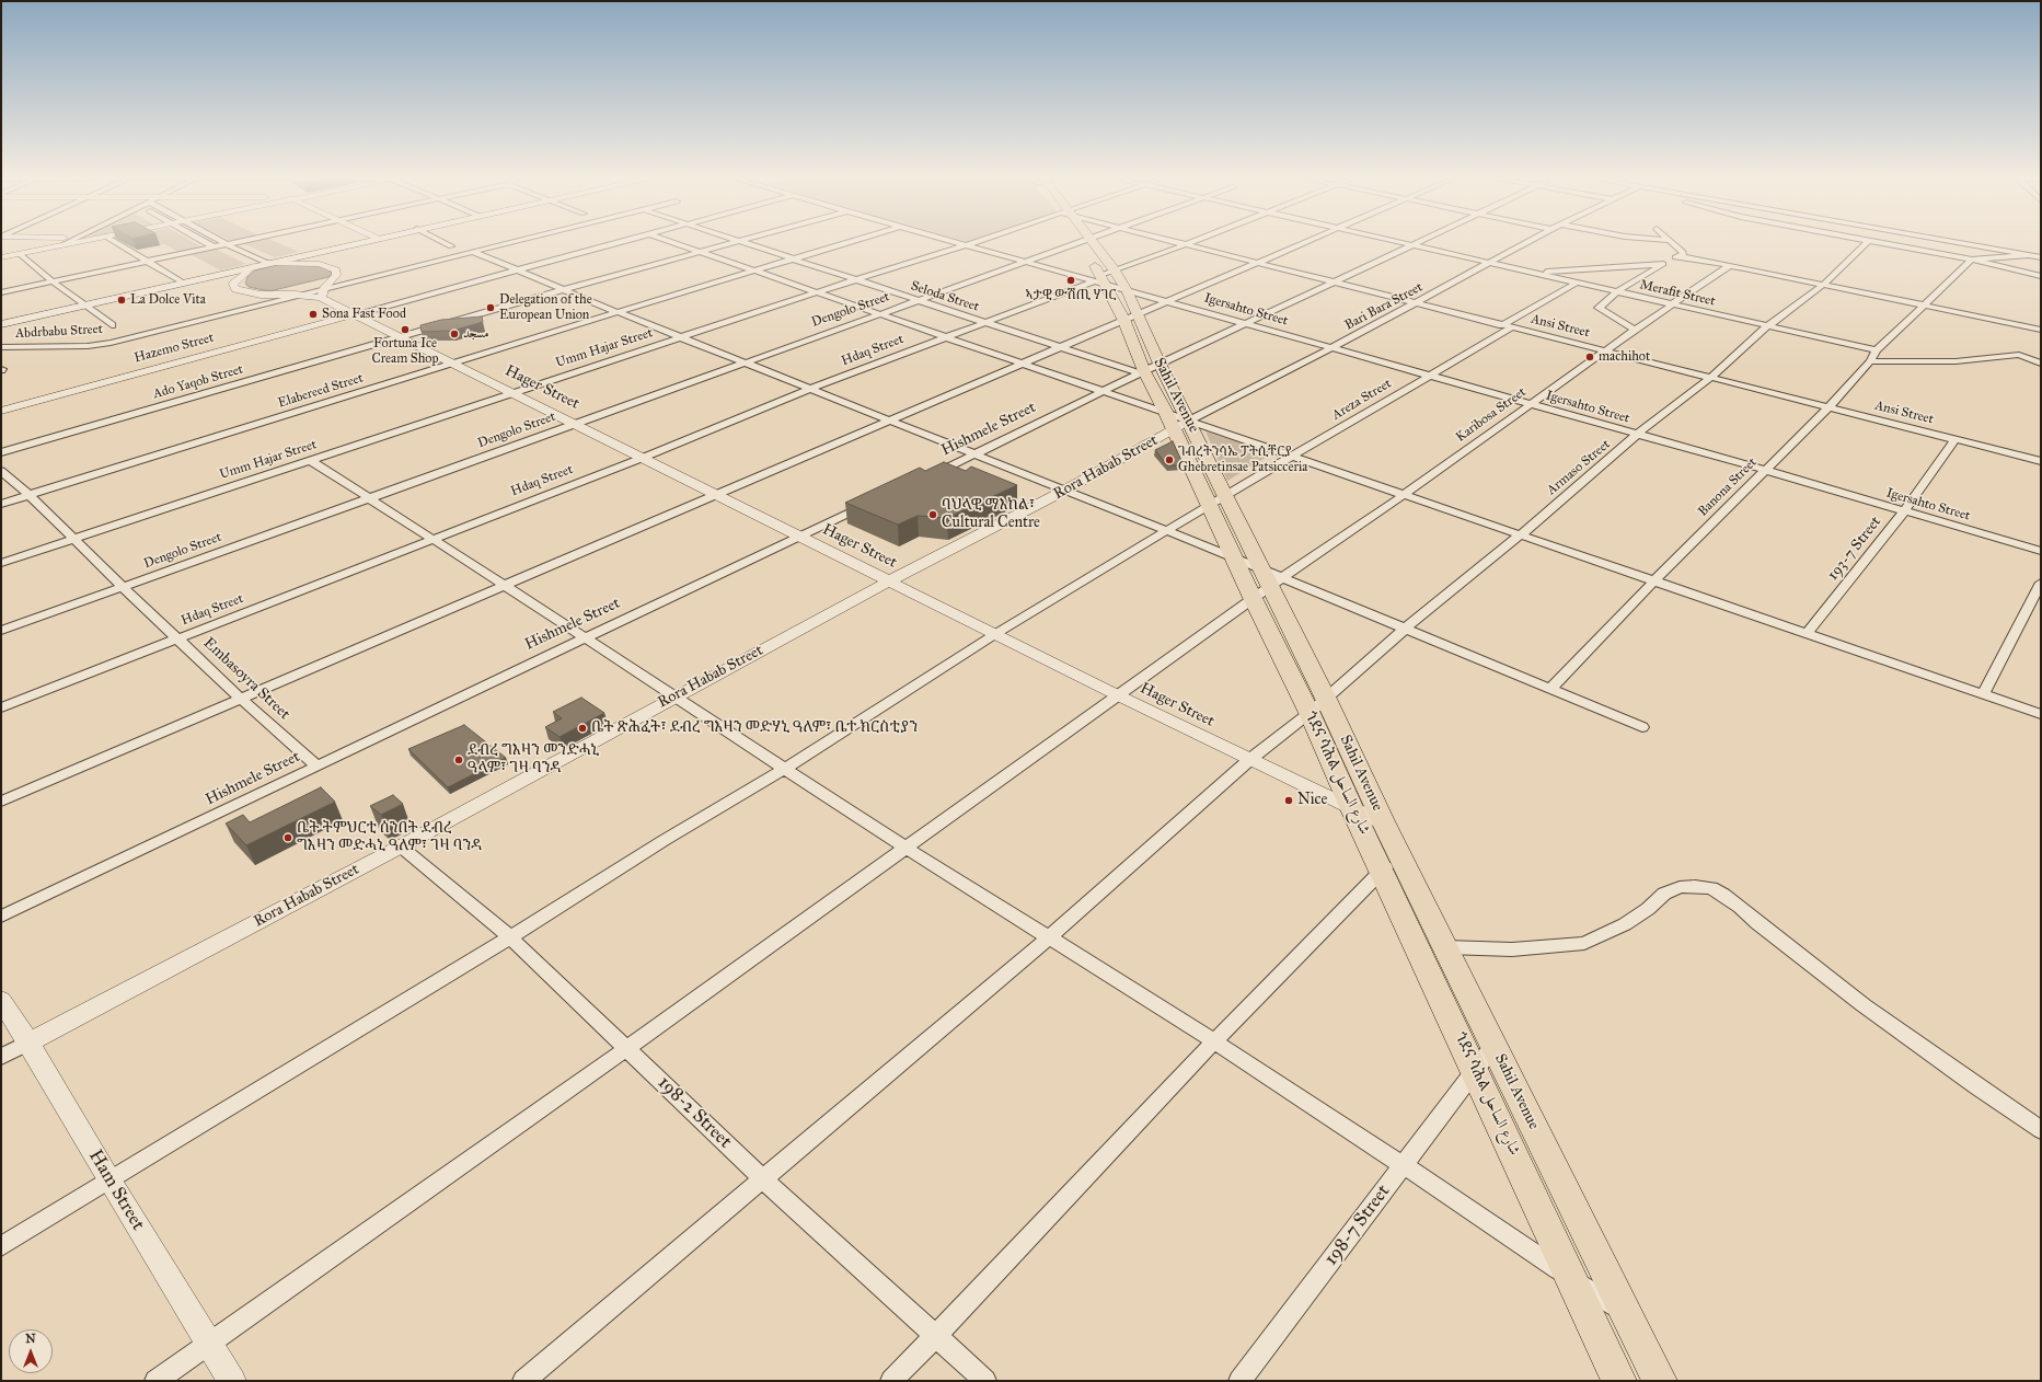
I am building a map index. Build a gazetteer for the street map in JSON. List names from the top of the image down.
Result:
{
  "streets": {
    "highway": ["Sahil Avenue", "ጎደና ሳሕል شارع الساحل"],
    "street": [
      "Merafit Street",
      "Seloda Street",
      "Bari Bara Street",
      "Dengolo Street",
      "Igersahto Street",
      "Ansi Street",
      "Abdrbabu Street",
      "Hazemo Street",
      "Umm Hajar Street",
      "Hdaq Street",
      "Ado Yaqob Street",
      "Hager Street",
      "Elabereed Street",
      "Areza Street",
      "Karibosa Street",
      "Hishmele Street",
      "Rora Habab Street",
      "Armaso Street",
      "Banona Street",
      "193-7 Street",
      "Embasoyra Street",
      "198-2 Street",
      "Ham Street",
      "198-7 Street"
    ]
  },
  "crossings": [
    ["Merafit Street", "Bari Bara Street"],
    ["Merafit Street", "Areza Street"],
    ["Merafit Street", "Karibosa Street"],
    ["Merafit Street", "Hishmele Street"],
    ["Merafit Street", "Armaso Street"],
    ["Merafit Street", "Banona Street"],
    ["Seloda Street", "Dengolo Street"],
    ["Seloda Street", "Umm Hajar Street"],
    ["Seloda Street", "Hdaq Street"],
    ["Seloda Street", "Ado Yaqob Street"],
    ["Seloda Street", "Elabereed Street"],
    ["Seloda Street", "Hishmele Street"],
    ["Bari Bara Street", "Igersahto Street"],
    ["Bari Bara Street", "Ansi Street"],
    ["Bari Bara Street", "Rora Habab Street"],
    ["Dengolo Street", "Igersahto Street"],
    ["Dengolo Street", "Hager Street"],
    ["Dengolo Street", "Embasoyra Street"],
    ["Igersahto Street", "Umm Hajar Street"],
    ["Igersahto Street", "Hdaq Street"],
    ["Igersahto Street", "Areza Street"],
    ["Igersahto Street", "Karibosa Street"],
    ["Igersahto Street", "Hishmele Street"],
    ["Igersahto Street", "Armaso Street"],
    ["Igersahto Street", "Banona Street"],
    ["Igersahto Street", "193-7 Street"],
    ["Ansi Street", "Hdaq Street"],
    ["Ansi Street", "Areza Street"],
    ["Ansi Street", "Karibosa Street"],
    ["Ansi Street", "Hishmele Street"],
    ["Ansi Street", "Armaso Street"],
    ["Ansi Street", "Banona Street"],
    ["Ansi Street", "193-7 Street"],
    ["Abdrbabu Street", "Hager Street"],
    ["Hazemo Street", "Hager Street"],
    ["Umm Hajar Street", "Hager Street"],
    ["Umm Hajar Street", "Embasoyra Street"],
    ["Hdaq Street", "Hager Street"],
    ["Hdaq Street", "Embasoyra Street"],
    ["Ado Yaqob Street", "Hager Street"],
    ["Hager Street", "Elabereed Street"],
    ["Hager Street", "Sahil Avenue"],
    ["Hager Street", "Areza Street"],
    ["Hager Street", "Karibosa Street"],
    ["Hager Street", "Hishmele Street"],
    ["Hager Street", "Rora Habab Street"],
    ["Hager Street", "Armaso Street"],
    ["Hager Street", "ጎደና ሳሕል شارع الساحل"],
    ["Elabereed Street", "Embasoyra Street"],
    ["Sahil Avenue", "Areza Street"],
    ["Sahil Avenue", "Karibosa Street"],
    ["Sahil Avenue", "Armaso Street"],
    ["Sahil Avenue", "ጎደና ሳሕል شارع الساحل"],
    ["Sahil Avenue", "198-7 Street"],
    ["Areza Street", "198-2 Street"],
    ["Areza Street", "Ham Street"],
    ["Karibosa Street", "198-2 Street"],
    ["Karibosa Street", "Ham Street"],
    ["Hishmele Street", "Embasoyra Street"],
    ["Rora Habab Street", "198-2 Street"],
    ["Rora Habab Street", "Ham Street"],
    ["Armaso Street", "ጎደና ሳሕል شارع الساحل"],
    ["Armaso Street", "198-2 Street"],
    ["ጎደና ሳሕል شارع الساحل", "198-7 Street"]
  ],
  "places": [
    "ኣታዊ ውሽጢ ሃገር",
    "La Dolce Vita",
    "Delegation of the European Union",
    "Sona Fast Food",
    "Fortuna Ice Cream Shop",
    "مسجد",
    "machihot",
    "ገብረትንሳኤ ፓትሲቸርያ Ghebretinsae Patsicceria",
    "ባህላዊ ማእከል፣ Cultural Centre",
    "ቤት ጽሕፈት፣ ደብረ ግእዛን መድሃኒ ዓለም፣ ቤተ ክርስቲያን",
    "ደብረ ግእዛን መንድሓኒ ዓላም፣ ገዛ ባንዳ",
    "Nice",
    "ቤት ትምህርቲ ሰንበት ደብረ ግእዛን መድሓኒ ዓለም፣ ገዛ ባንዳ"
  ],
  "north": "top"
}
